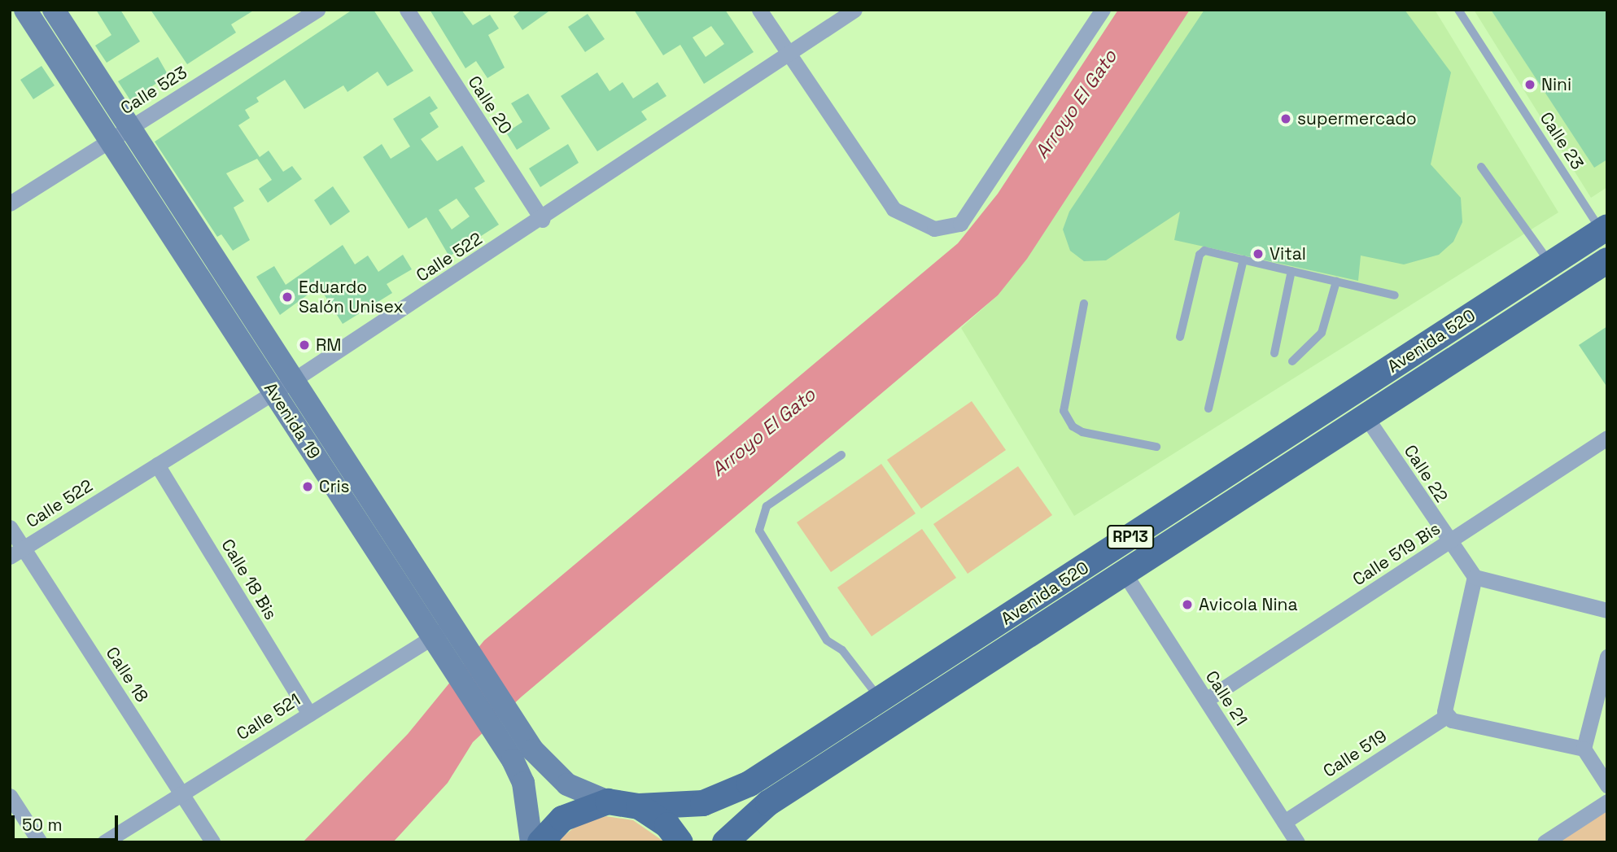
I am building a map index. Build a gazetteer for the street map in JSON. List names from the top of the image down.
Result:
{
  "streets": {
    "main road": ["Avenida 520", "Avenida 19", "RP13"],
    "street": [
      "Calle 523",
      "Calle 20",
      "Calle 522",
      "Calle 22",
      "Calle 519 Bis",
      "Calle 18 Bis",
      "Calle 18",
      "Calle 21",
      "Calle 521",
      "Calle 519"
    ],
    "lane": ["Calle 23"]
  },
  "crossings": [
    ["Calle 523", "Avenida 19"],
    ["Calle 20", "Calle 522"],
    ["Calle 23", "Avenida 520"],
    ["Calle 522", "Avenida 19"],
    ["Calle 522", "Calle 18 Bis"],
    ["Calle 522", "Calle 18"],
    ["Avenida 520", "Calle 22"],
    ["Avenida 520", "RP13"],
    ["Avenida 520", "Calle 21"],
    ["Avenida 19", "RP13"],
    ["Avenida 19", "Calle 521"],
    ["Calle 22", "Calle 519 Bis"],
    ["Calle 519 Bis", "Calle 21"],
    ["Calle 18 Bis", "Calle 521"],
    ["Calle 18", "Calle 521"],
    ["Calle 21", "Calle 519"]
  ],
  "water": ["Arroyo El Gato"],
  "places": [
    "Nini",
    "supermercado",
    "Vital",
    "Eduardo Salón Unisex",
    "RM",
    "Cris",
    "Avicola Nina"
  ],
  "scale_bar": "50 m"
}
